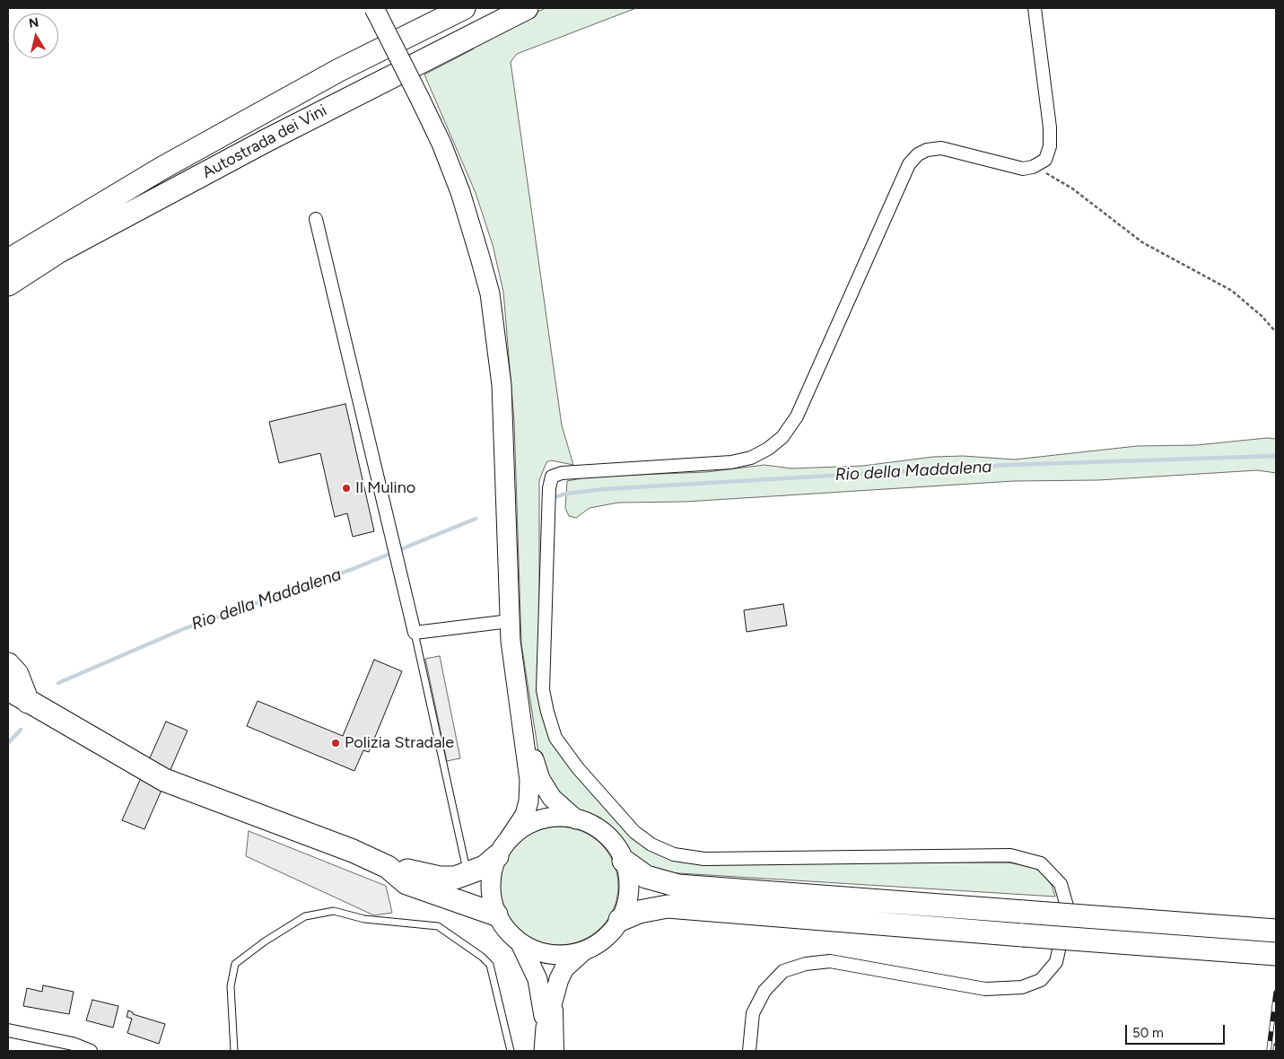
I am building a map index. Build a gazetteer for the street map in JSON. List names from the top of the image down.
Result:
{
  "streets": {
    "highway": ["Autostrada dei Vini"]
  },
  "water": ["Rio della Maddalena"],
  "places": ["Il Mulino", "Polizia Stradale"],
  "scale_bar": "50 m",
  "north": "top"
}
